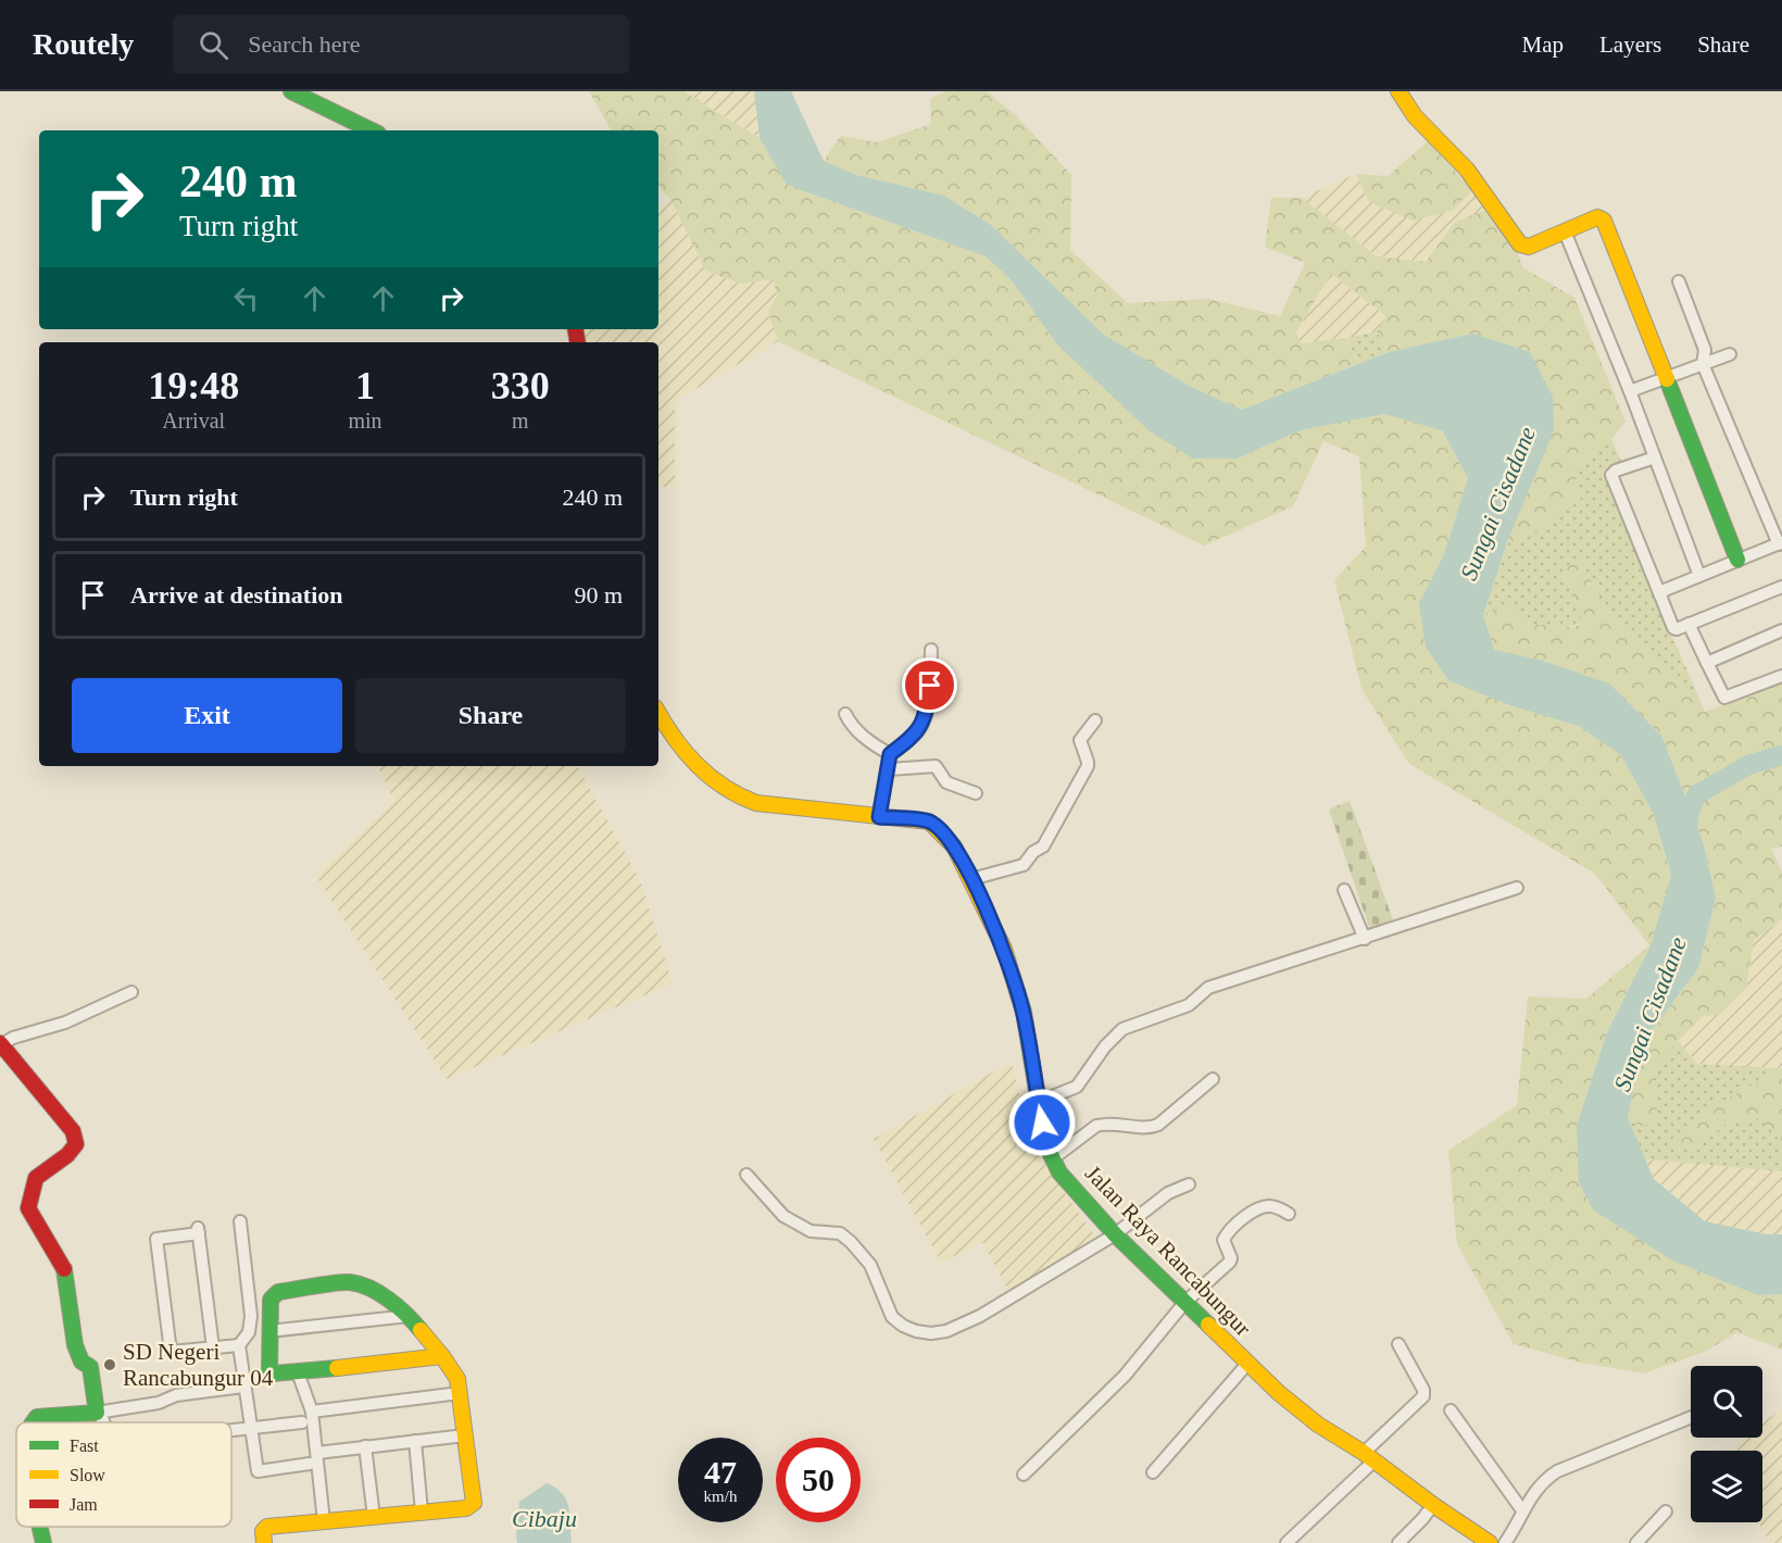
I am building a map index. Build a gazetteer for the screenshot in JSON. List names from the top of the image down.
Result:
{
  "streets": {
    "street": ["Jalan Raya Rancabungur"]
  },
  "water": ["Sungai Cisadane", "Cibaju"],
  "places": ["SD Negeri Rancabungur 04"],
  "legend": ["Fast", "Slow", "Jam"],
  "page": {
    "header": "Routely",
    "search": "Search here",
    "nav": ["Map", "Layers", "Share"],
    "turn": ["240 m", "Turn right"],
    "eta": [
      "19:48",
      "Arrival",
      "1",
      "min",
      "330",
      "m"
    ],
    "list": [
      {
        "name": "Turn right",
        "value": "240 m"
      },
      {
        "name": "Arrive at destination",
        "value": "90 m"
      }
    ],
    "buttons": ["Exit", "Share"],
    "speed": "47 km/h",
    "limit": "50"
  }
}
